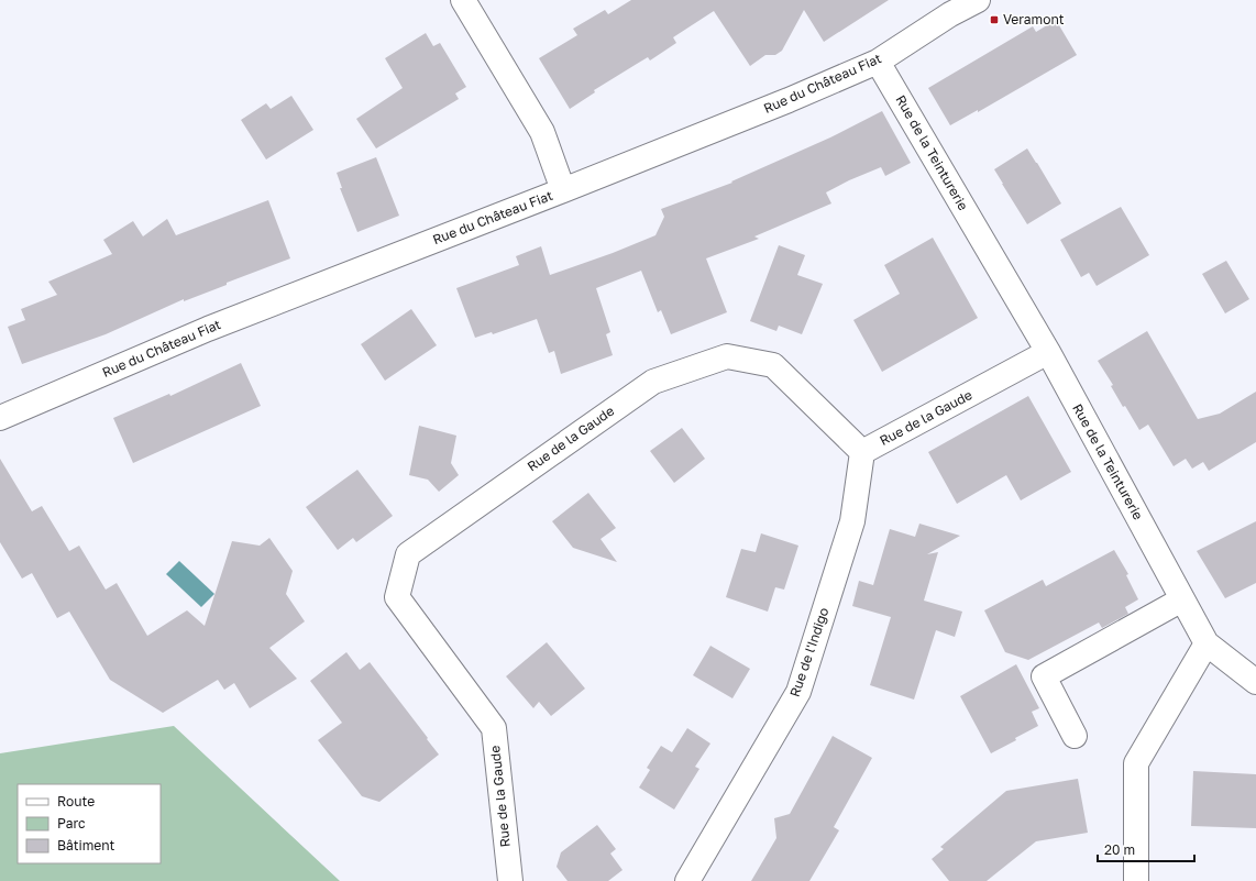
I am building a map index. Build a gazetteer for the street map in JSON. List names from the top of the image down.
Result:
{
  "streets": {
    "street": [
      "Rue du Château Fiat",
      "Rue de la Teinturerie",
      "Rue de la Gaude",
      "Rue de l'Indigo"
    ]
  },
  "crossings": [
    ["Rue du Château Fiat", "Rue de la Teinturerie"],
    ["Rue de la Teinturerie", "Rue de la Gaude"],
    ["Rue de la Gaude", "Rue de l'Indigo"]
  ],
  "places": {
    "transit": ["Veramont"]
  },
  "legend": ["Route", "Parc", "Bâtiment"],
  "scale_bar": "20 m"
}
